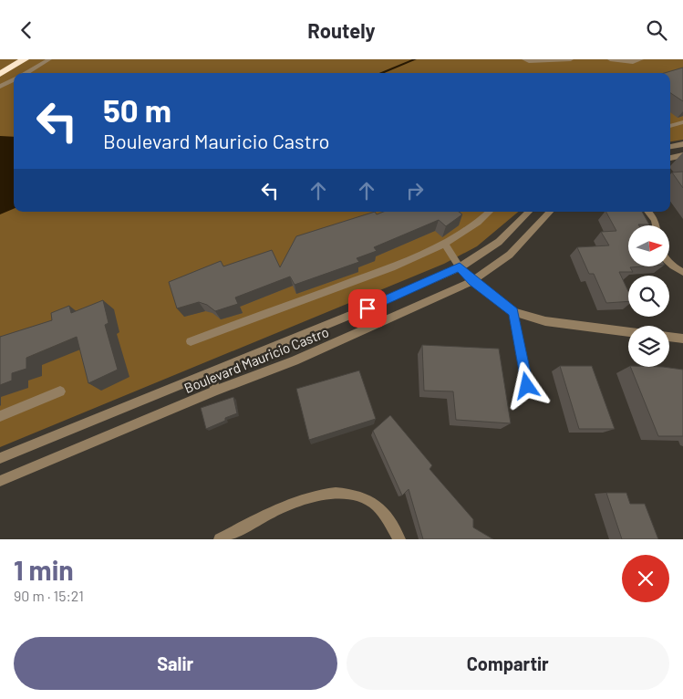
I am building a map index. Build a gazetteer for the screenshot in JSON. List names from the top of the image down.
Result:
{
  "streets": {
    "street": ["Boulevard Mauricio Castro"]
  },
  "north": "right",
  "page": {
    "header": "Routely",
    "turn": ["50 m", "Boulevard Mauricio Castro"],
    "heading": ["1 min", "90 m · 15:21"],
    "buttons": ["Salir", "Compartir"]
  }
}
